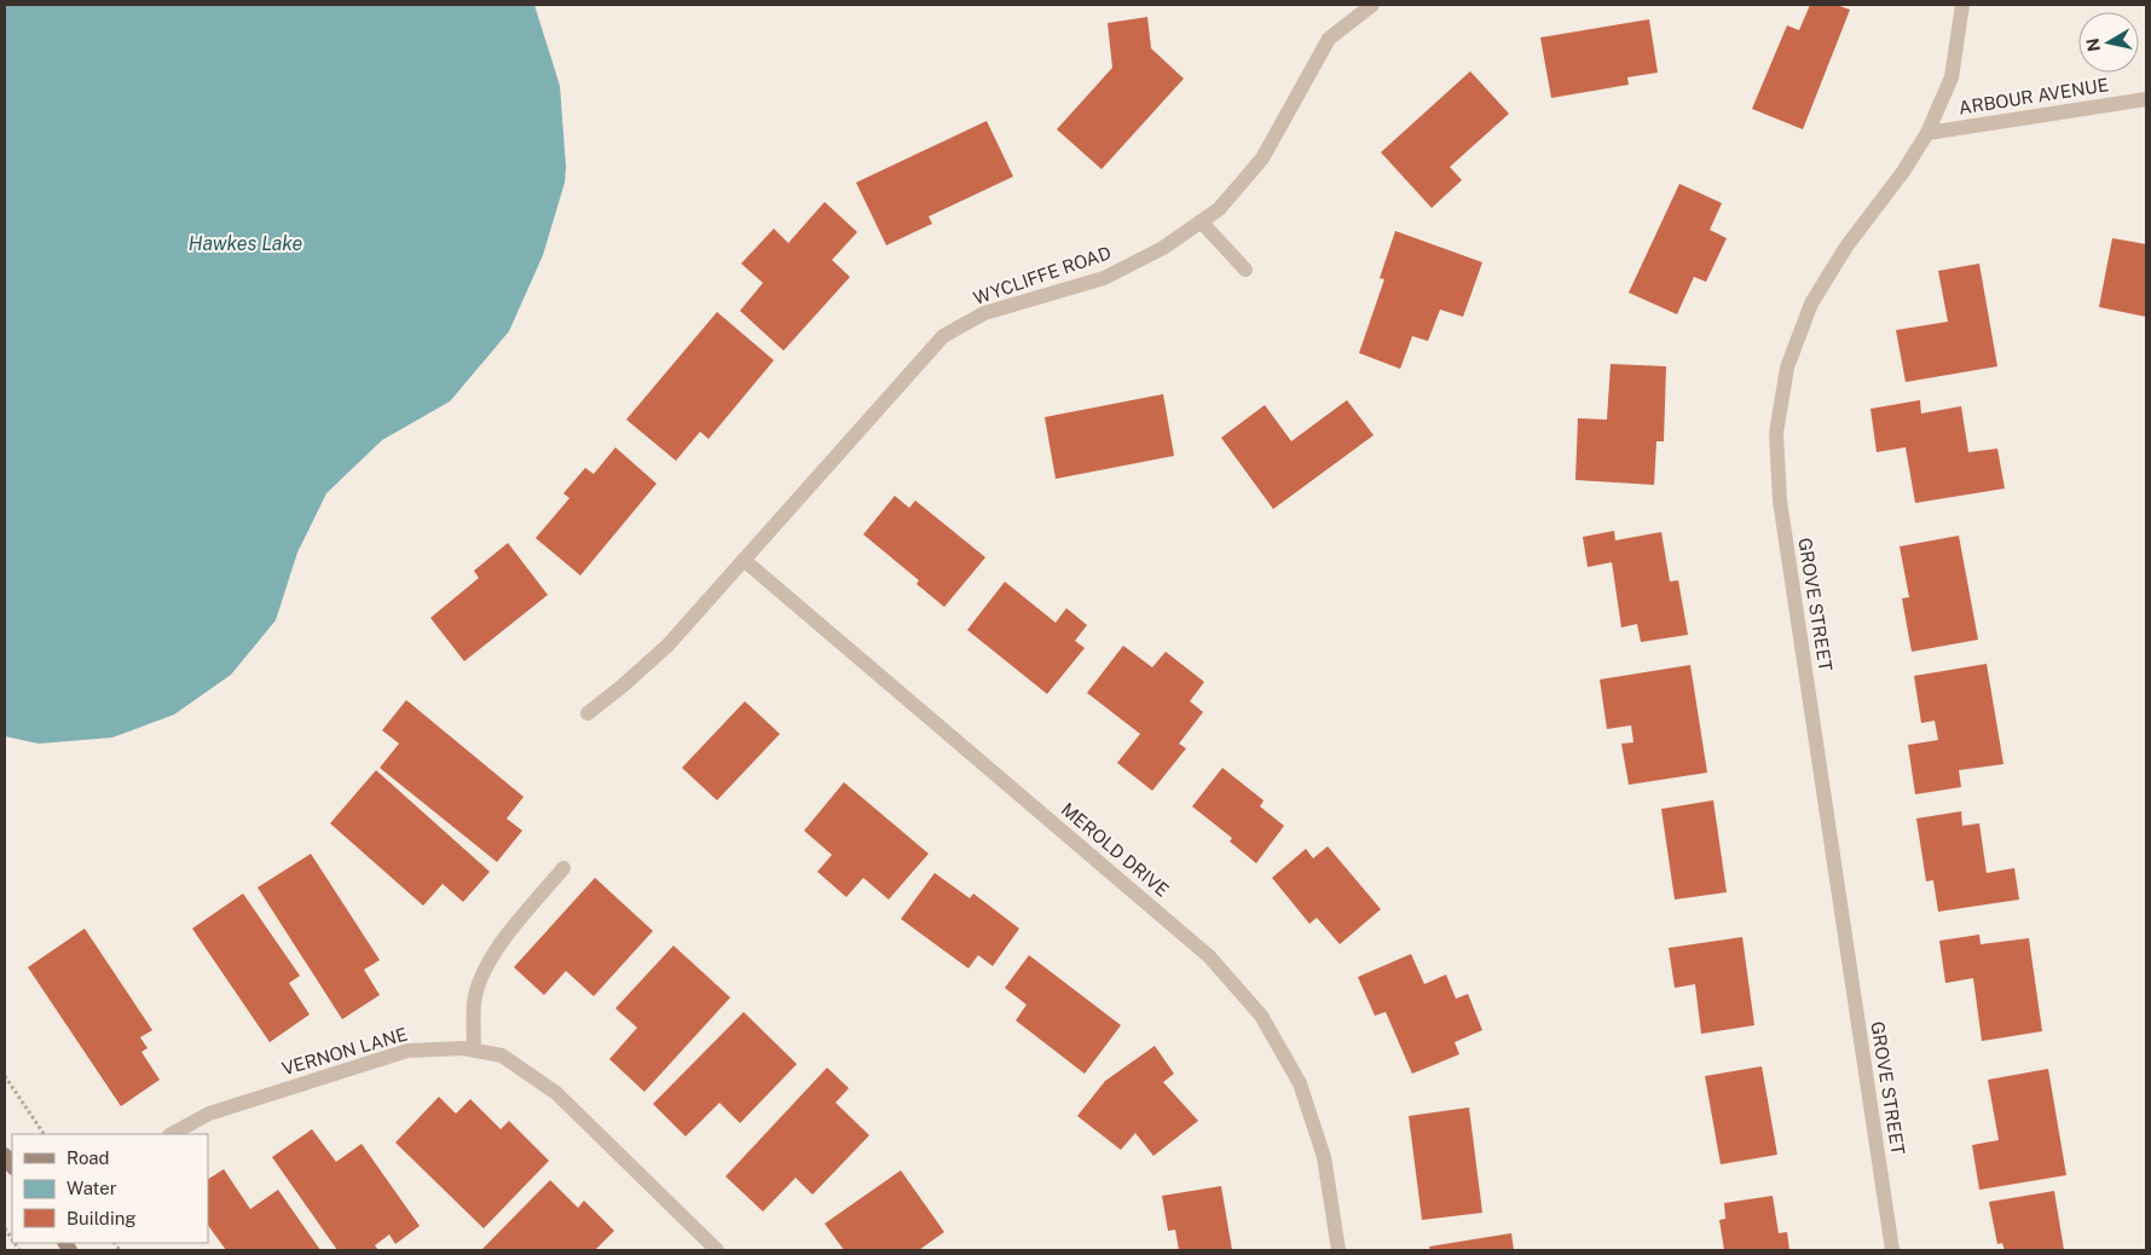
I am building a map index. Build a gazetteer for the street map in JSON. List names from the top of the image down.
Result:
{
  "streets": {
    "street": [
      "ARBOUR AVENUE",
      "WYCLIFFE ROAD",
      "GROVE STREET",
      "MEROLD DRIVE",
      "VERNON LANE"
    ]
  },
  "crossings": [
    ["ARBOUR AVENUE", "GROVE STREET"],
    ["WYCLIFFE ROAD", "MEROLD DRIVE"]
  ],
  "water": ["Hawkes Lake"],
  "legend": ["Road", "Water", "Building"],
  "north": "left"
}
